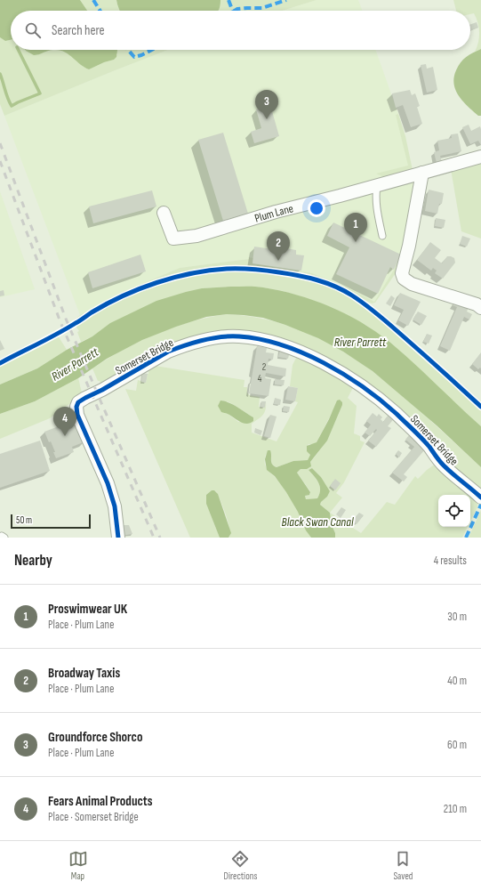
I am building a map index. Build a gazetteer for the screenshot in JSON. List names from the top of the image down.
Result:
{
  "streets": {
    "street": ["Plum Lane", "Somerset Bridge"]
  },
  "water": ["River Parrett", "Black Swan Canal"],
  "house_numbers": ["2", "4"],
  "scale_bar": "50 m",
  "page": {
    "search": "Search here",
    "pins": [
      "3",
      "1",
      "2",
      "4"
    ],
    "scale": "50 m",
    "heading": ["Nearby", "4 results"],
    "list": [
      {
        "mark": "1",
        "name": "Proswimwear UK",
        "note": "Place · Plum Lane",
        "value": "30 m"
      },
      {
        "mark": "2",
        "name": "Broadway Taxis",
        "note": "Place · Plum Lane",
        "value": "40 m"
      },
      {
        "mark": "3",
        "name": "Groundforce Shorco",
        "note": "Place · Plum Lane",
        "value": "60 m"
      },
      {
        "mark": "4",
        "name": "Fears Animal Products",
        "note": "Place · Somerset Bridge",
        "value": "210 m"
      }
    ],
    "nav": ["Map", "Directions", "Saved"]
  }
}
